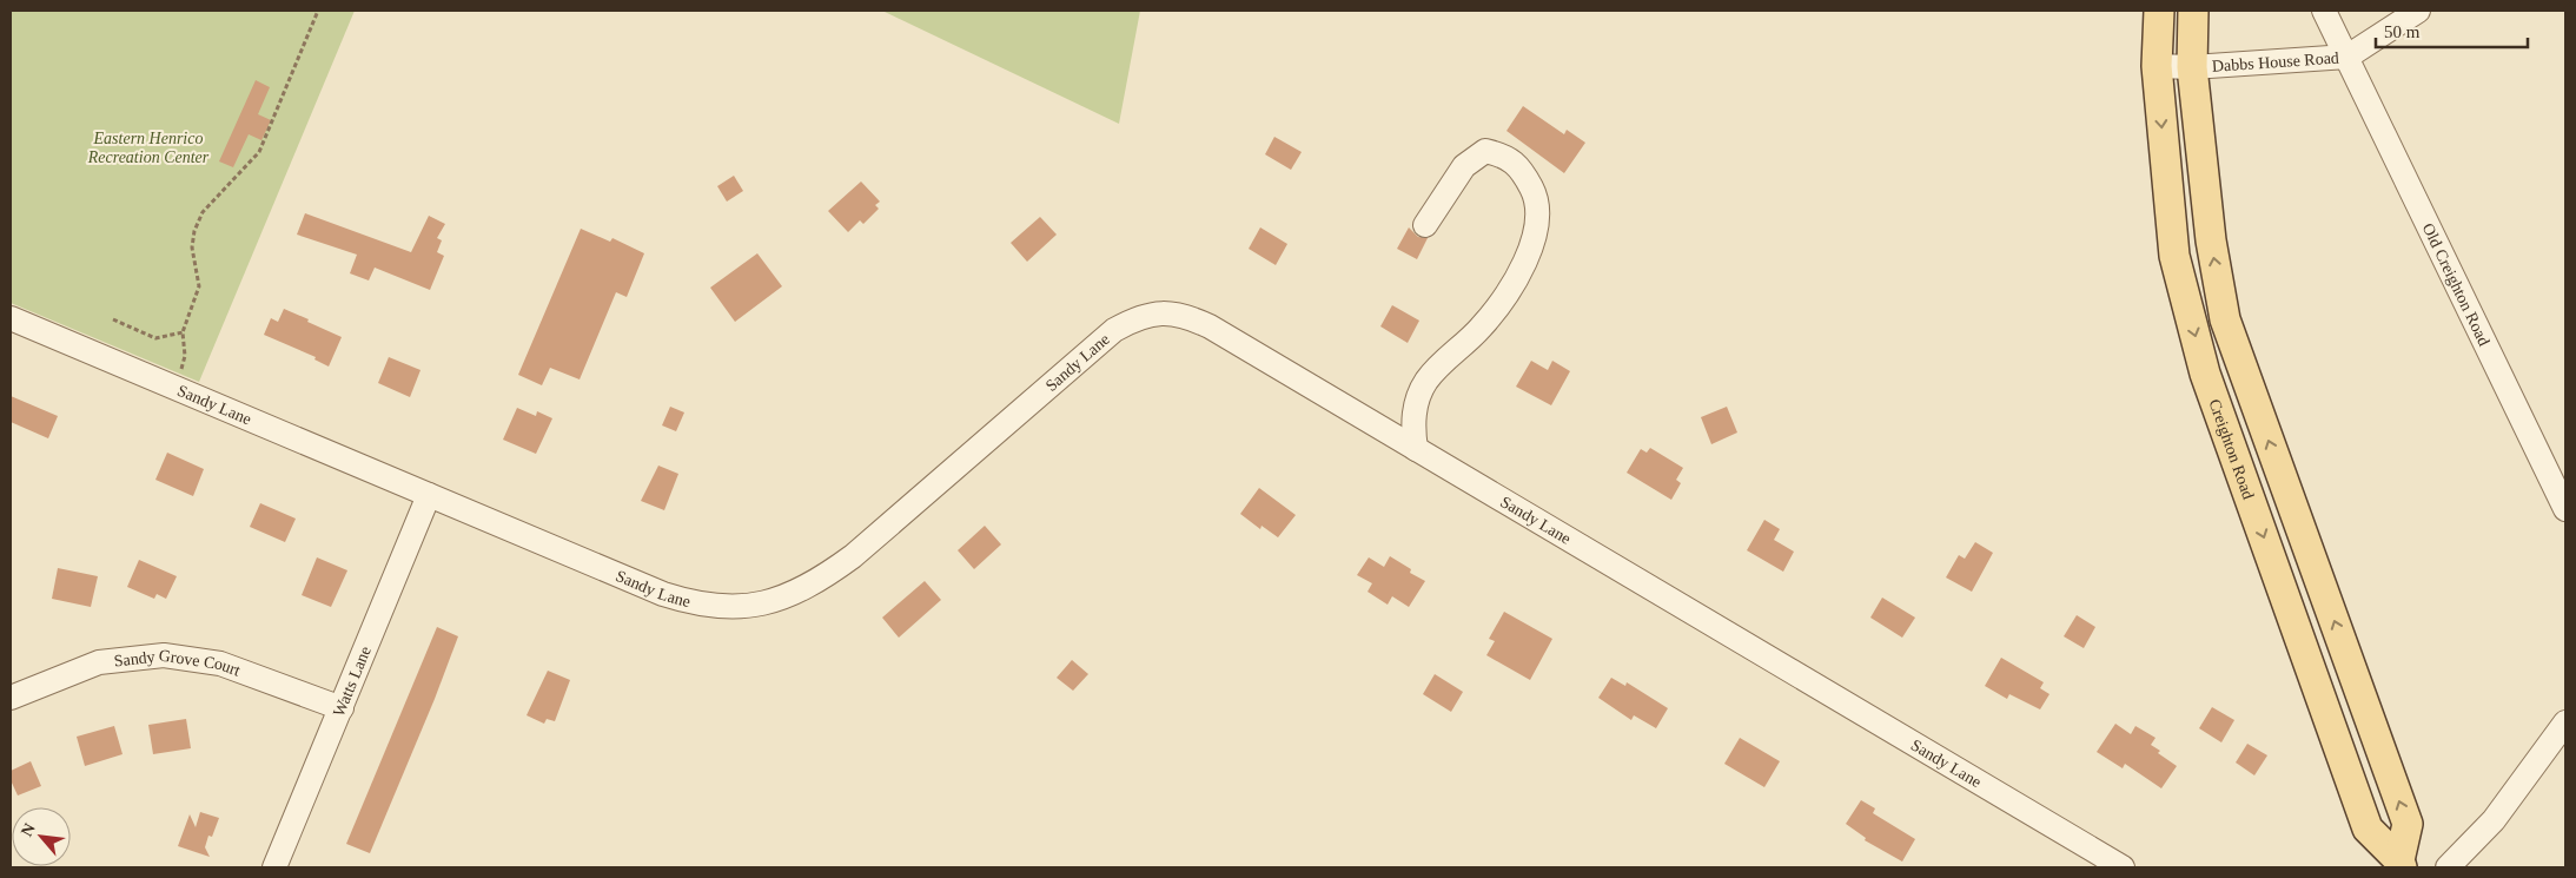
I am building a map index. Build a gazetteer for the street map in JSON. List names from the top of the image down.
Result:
{
  "streets": {
    "main road": ["Creighton Road"],
    "street": [
      "Dabbs House Road",
      "Old Creighton Road",
      "Sandy Lane",
      "Sandy Grove Court",
      "Watts Lane"
    ]
  },
  "crossings": [
    ["Dabbs House Road", "Old Creighton Road"],
    ["Dabbs House Road", "Creighton Road"],
    ["Sandy Lane", "Watts Lane"],
    ["Sandy Grove Court", "Watts Lane"]
  ],
  "parks": ["Eastern Henrico Recreation Center"],
  "scale_bar": "50 m",
  "north": "top left"
}
